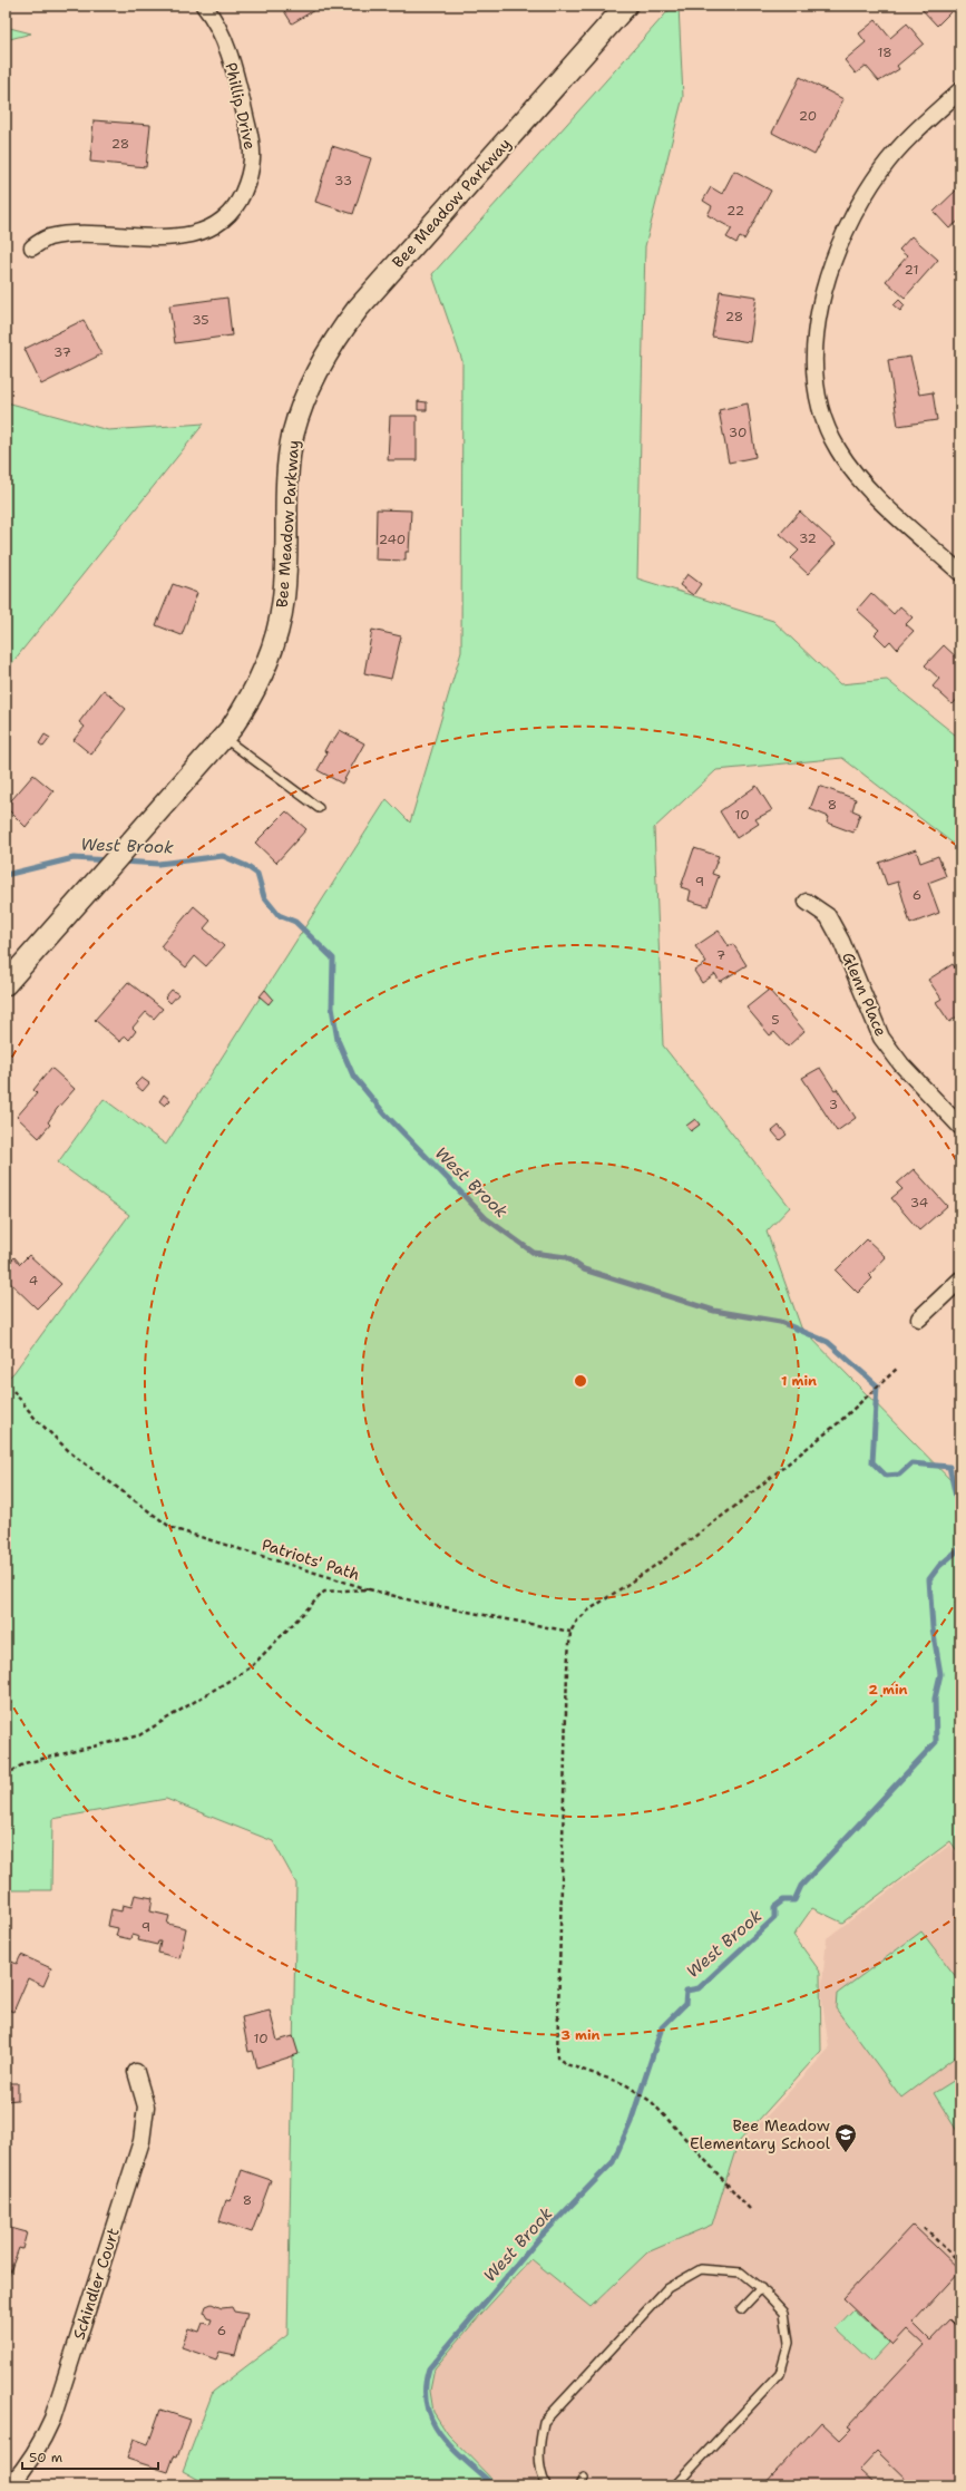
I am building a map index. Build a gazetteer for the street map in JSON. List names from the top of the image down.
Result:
{
  "streets": {
    "street": [
      "Phillip Drive",
      "Bee Meadow Parkway",
      "Glenn Place",
      "Schindler Court"
    ],
    "path": ["Patriots' Path"]
  },
  "water": ["West Brook"],
  "places": {
    "school or university": ["Bee Meadow Elementary School"]
  },
  "house_numbers": [
    "18",
    "20",
    "28",
    "33",
    "22",
    "21",
    "28",
    "35",
    "37",
    "30",
    "32",
    "240",
    "8",
    "10",
    "9",
    "6",
    "7",
    "5",
    "3",
    "34",
    "4",
    "9",
    "10",
    "8",
    "6"
  ],
  "scale_bar": "50 m",
  "rings": ["1 min", "2 min", "3 min"]
}
